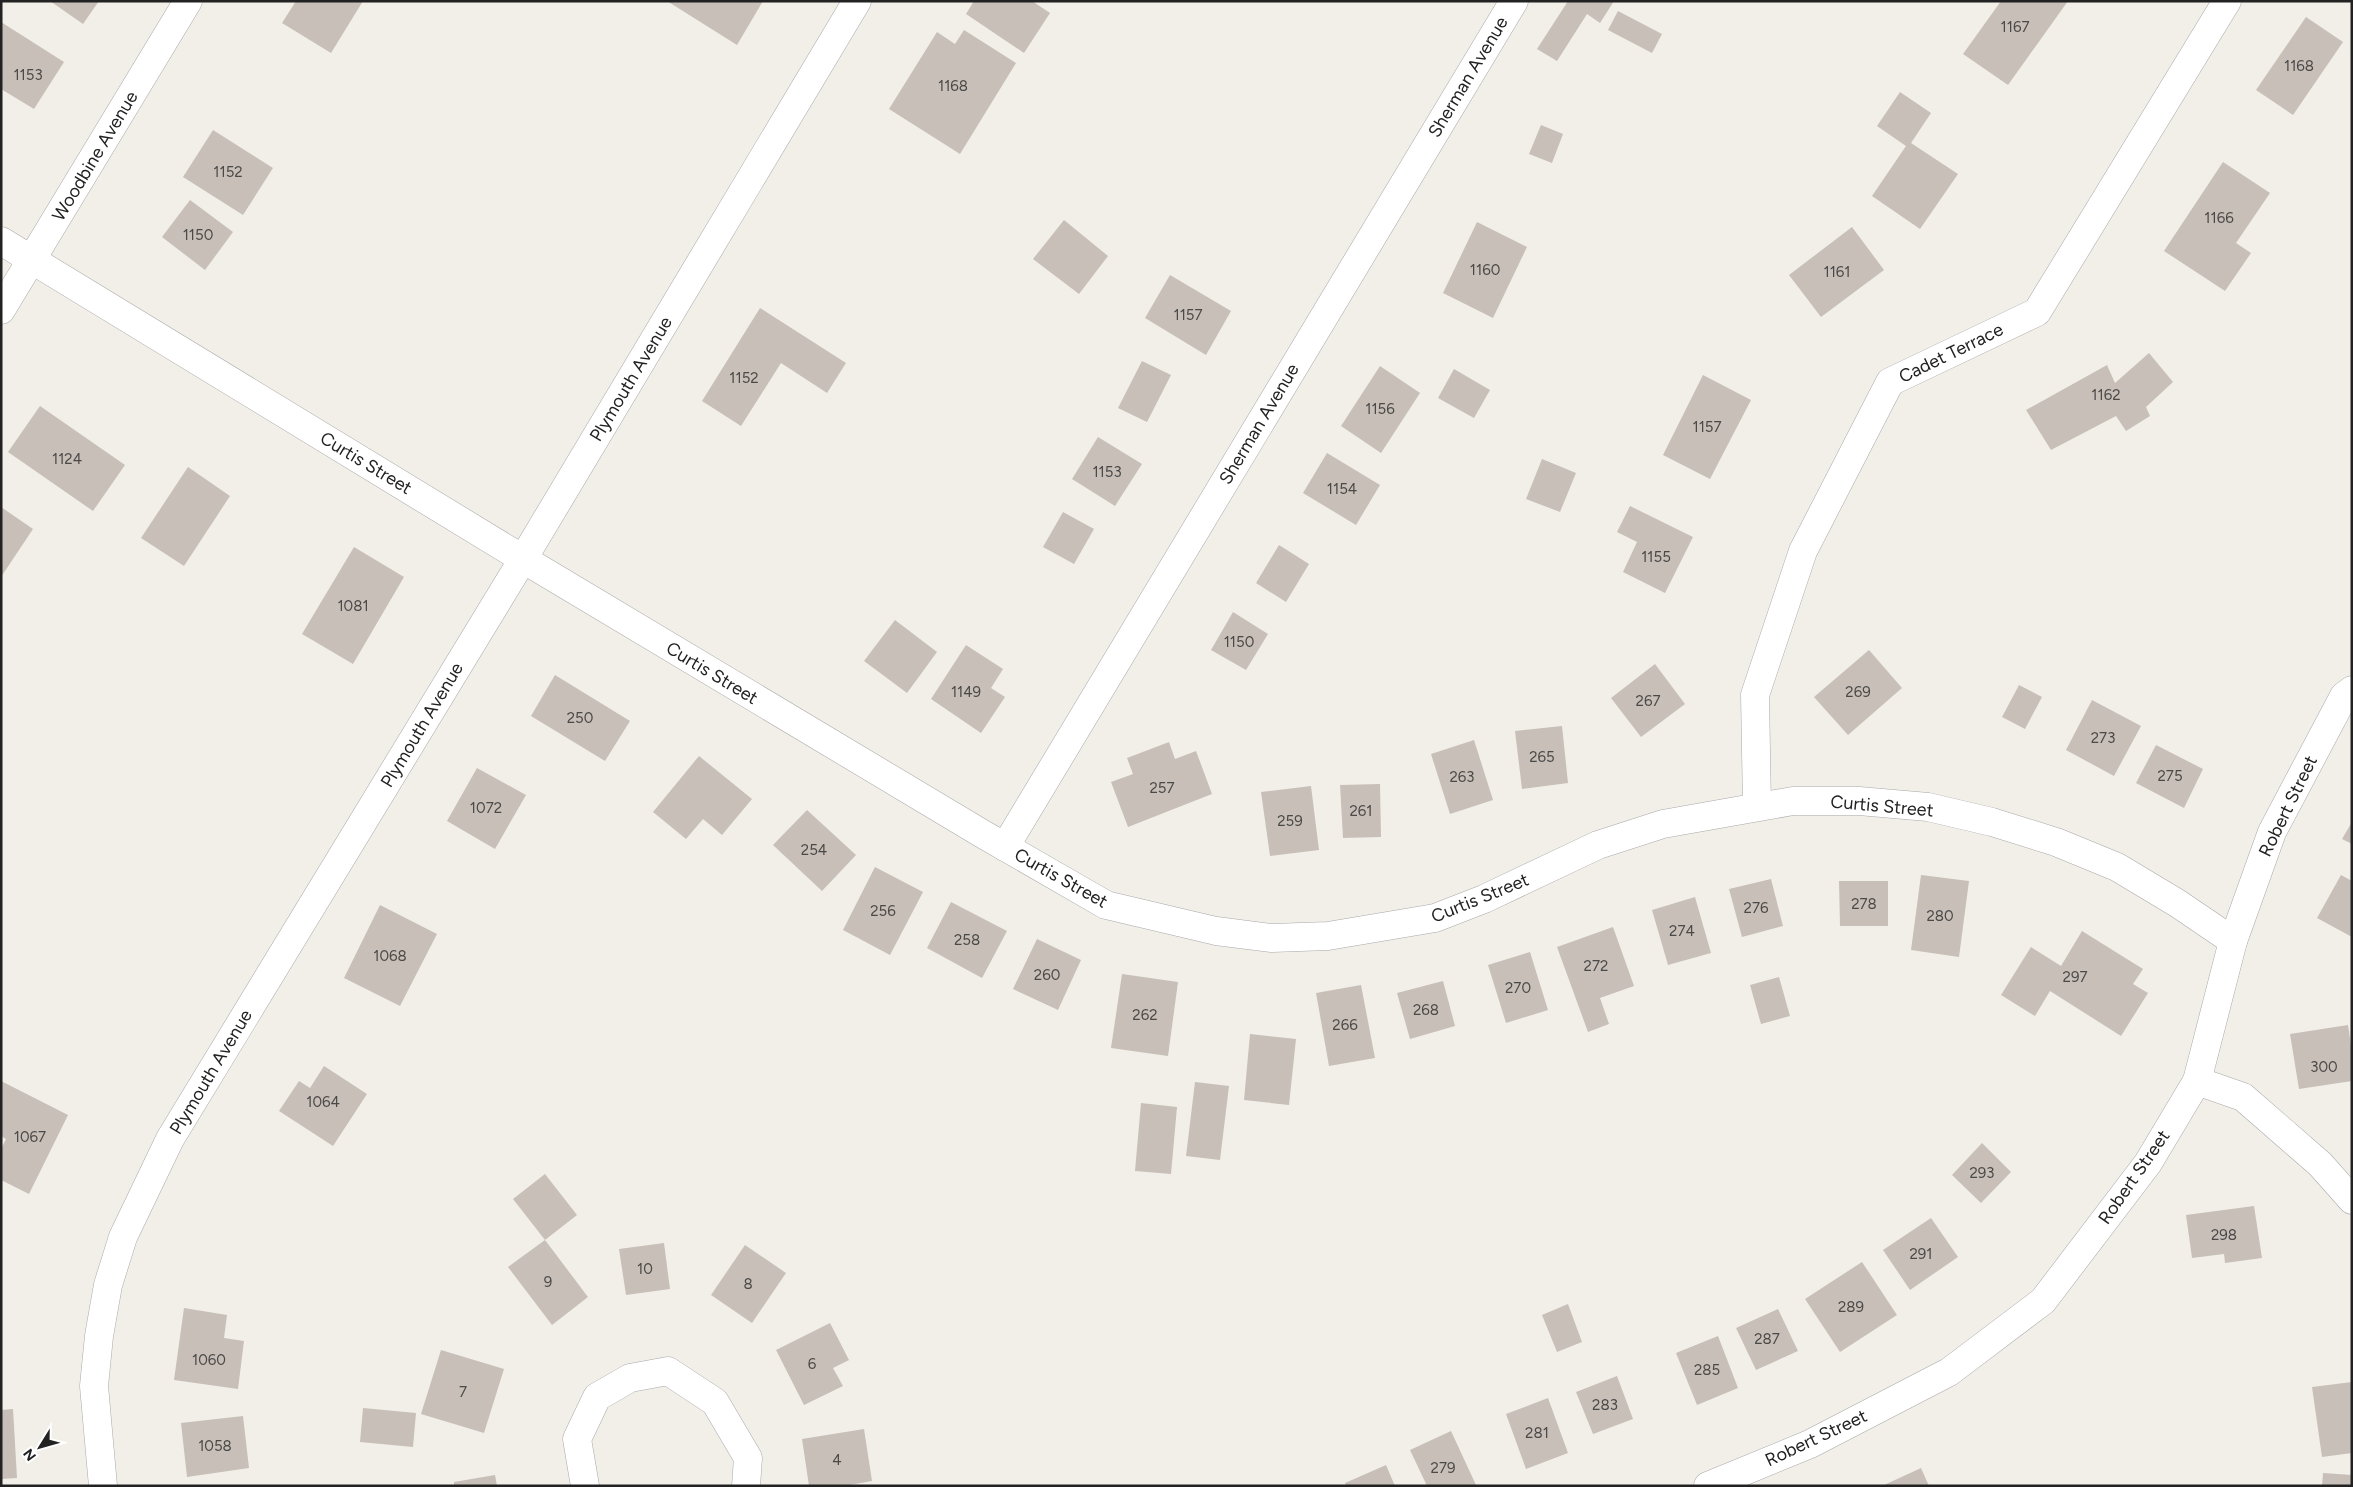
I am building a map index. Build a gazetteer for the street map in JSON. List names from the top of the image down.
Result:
{
  "streets": {
    "street": [
      "Sherman Avenue",
      "Woodbine Avenue",
      "Cadet Terrace",
      "Plymouth Avenue",
      "Curtis Street",
      "Robert Street"
    ]
  },
  "crossings": [
    ["Sherman Avenue", "Curtis Street"],
    ["Woodbine Avenue", "Curtis Street"],
    ["Cadet Terrace", "Curtis Street"],
    ["Plymouth Avenue", "Curtis Street"],
    ["Curtis Street", "Robert Street"]
  ],
  "house_numbers": [
    "1167",
    "1168",
    "1153",
    "1168",
    "1152",
    "1166",
    "1150",
    "1160",
    "1161",
    "1157",
    "1152",
    "1162",
    "1156",
    "1157",
    "1124",
    "1153",
    "1154",
    "1155",
    "1081",
    "1150",
    "1149",
    "269",
    "267",
    "250",
    "273",
    "265",
    "275",
    "263",
    "257",
    "1072",
    "261",
    "259",
    "254",
    "278",
    "276",
    "256",
    "280",
    "274",
    "258",
    "1068",
    "272",
    "260",
    "297",
    "270",
    "268",
    "262",
    "266",
    "300",
    "1064",
    "1067",
    "293",
    "298",
    "291",
    "10",
    "9",
    "8",
    "289",
    "287",
    "1060",
    "6",
    "285",
    "7",
    "283",
    "281",
    "1058",
    "4",
    "279"
  ],
  "north": "bottom left"
}
